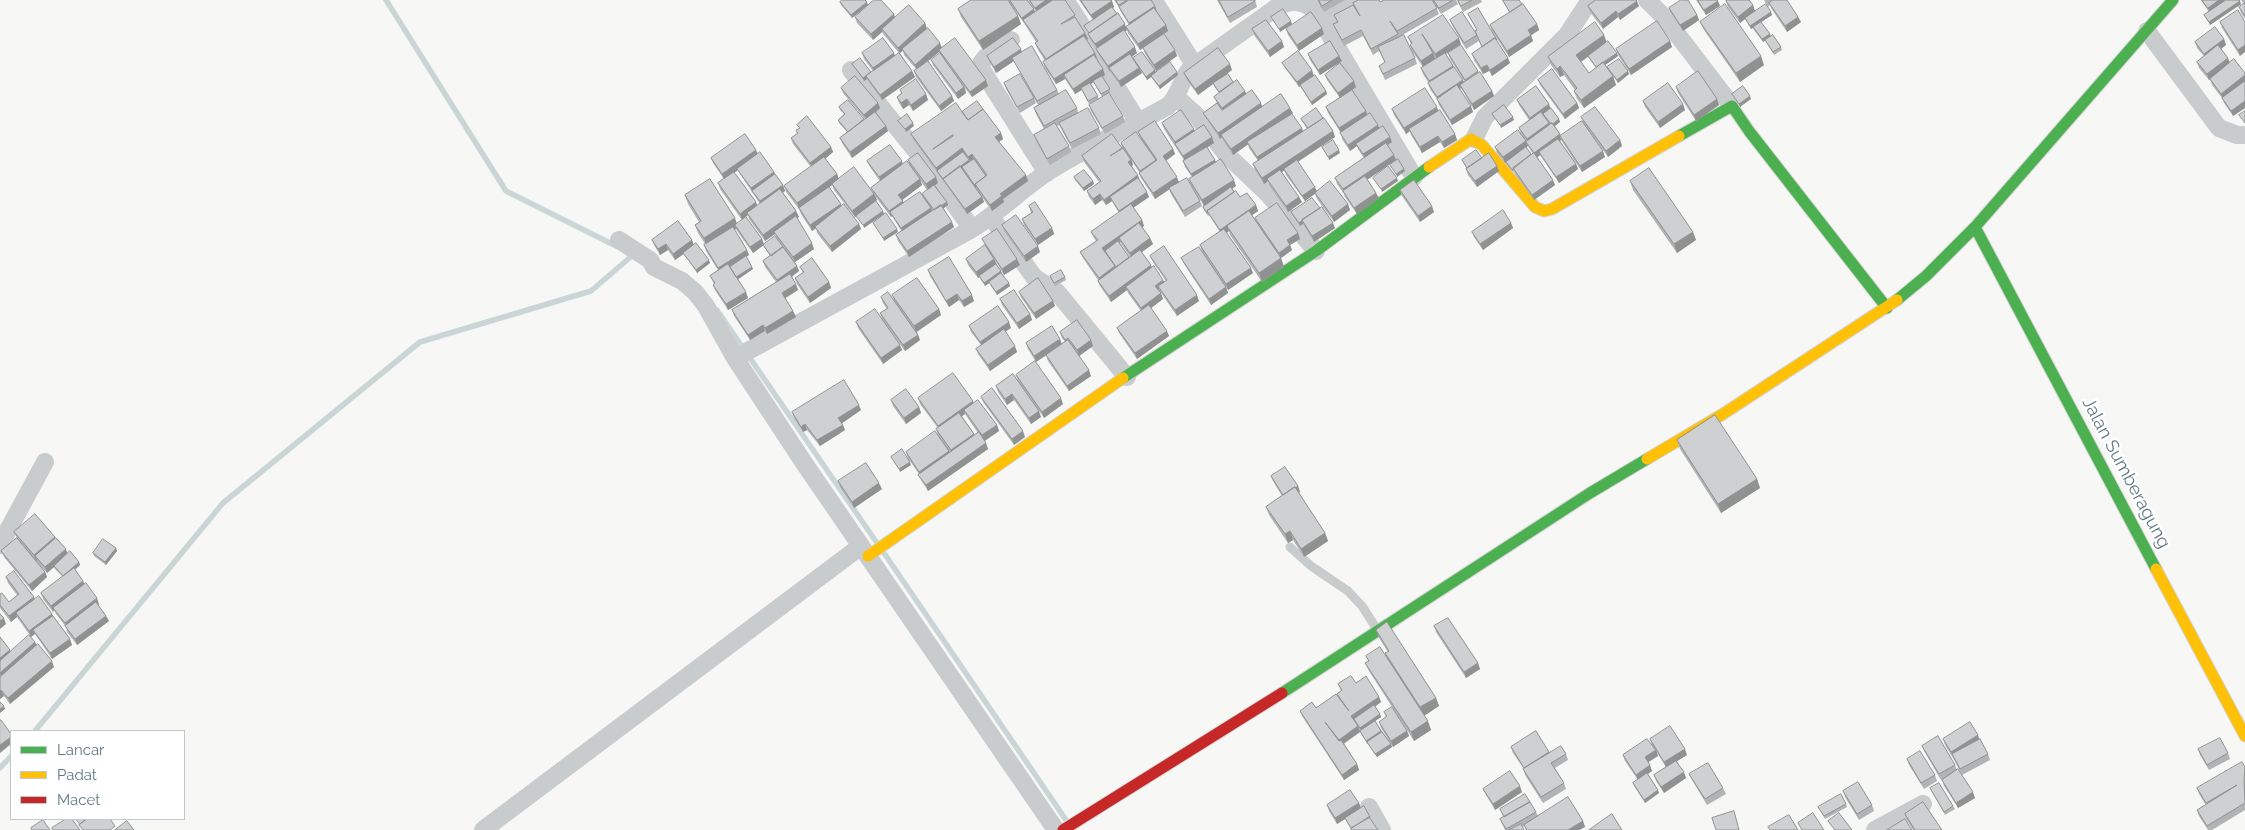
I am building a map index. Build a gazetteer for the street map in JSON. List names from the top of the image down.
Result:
{
  "streets": {
    "street": ["Jalan Sumberagung"]
  },
  "legend": ["Lancar", "Padat", "Macet"]
}
